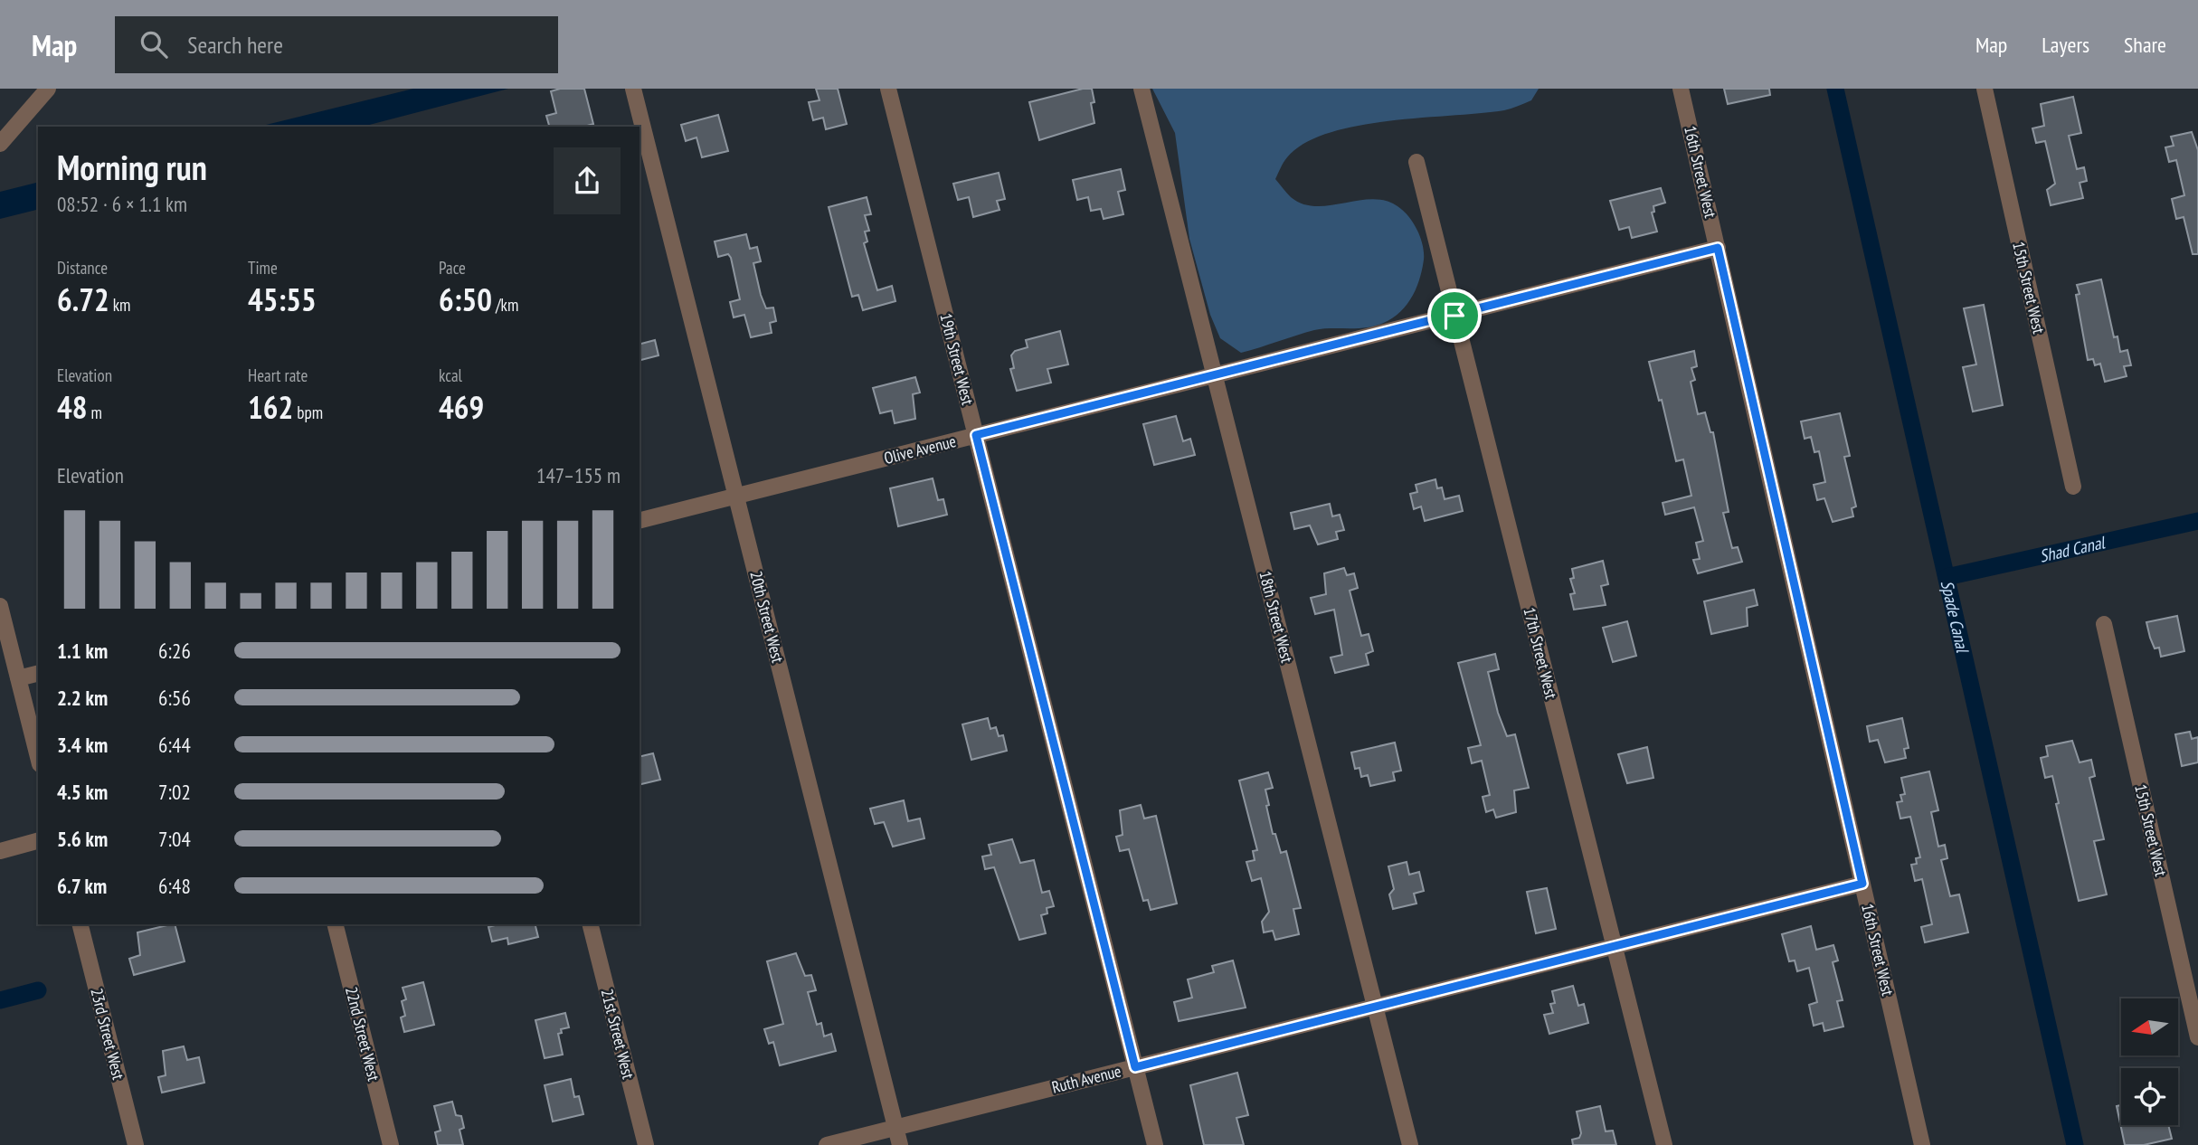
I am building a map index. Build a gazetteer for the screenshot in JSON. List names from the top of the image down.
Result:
{
  "streets": {
    "street": [
      "16th Street West",
      "15th Street West",
      "19th Street West",
      "Olive Avenue",
      "20th Street West",
      "18th Street West",
      "17th Street West",
      "23rd Street West",
      "22nd Street West",
      "21st Street West",
      "Ruth Avenue"
    ]
  },
  "crossings": [
    ["16th Street West", "Olive Avenue"],
    ["16th Street West", "Ruth Avenue"],
    ["19th Street West", "Olive Avenue"],
    ["19th Street West", "Ruth Avenue"],
    ["Olive Avenue", "20th Street West"],
    ["Olive Avenue", "18th Street West"],
    ["Olive Avenue", "17th Street West"],
    ["20th Street West", "Ruth Avenue"],
    ["18th Street West", "Ruth Avenue"],
    ["17th Street West", "Ruth Avenue"]
  ],
  "water": ["Shad Canal", "Spade Canal"],
  "north": "left",
  "page": {
    "header": "Map",
    "search": "Search here",
    "nav": ["Map", "Layers", "Share"],
    "heading": ["Morning run", "08:52 · 6 × 1.1 km"],
    "stats": [
      ["Distance", "6.72 km"],
      ["Time", "45:55"],
      ["Pace", "6:50 /km"],
      ["Elevation", "48 m"],
      ["Heart rate", "162 bpm"],
      ["kcal", "469"]
    ],
    "chart": ["Elevation", "147–155 m"],
    "list": [
      {
        "name": "1.1 km",
        "note": "6:26"
      },
      {
        "name": "2.2 km",
        "note": "6:56"
      },
      {
        "name": "3.4 km",
        "note": "6:44"
      },
      {
        "name": "4.5 km",
        "note": "7:02"
      },
      {
        "name": "5.6 km",
        "note": "7:04"
      },
      {
        "name": "6.7 km",
        "note": "6:48"
      }
    ]
  }
}
